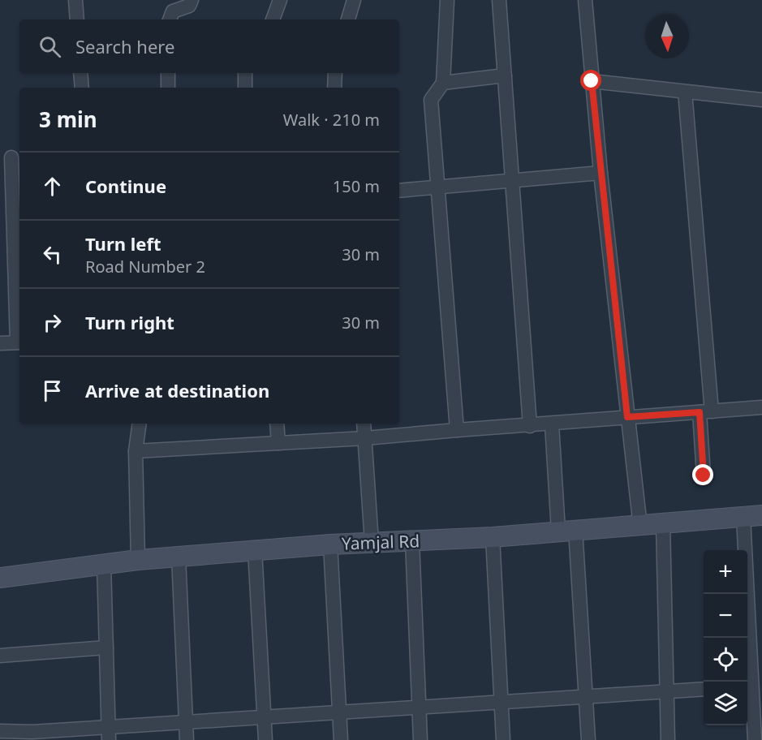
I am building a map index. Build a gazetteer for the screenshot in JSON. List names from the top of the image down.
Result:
{
  "streets": {
    "main road": ["Yamjal Rd"]
  },
  "north": "bottom",
  "page": {
    "search": "Search here",
    "heading": ["3 min", "Walk · 210 m"],
    "list": [
      ["Continue", "150 m"],
      ["Turn left", "Road Number 2", "30 m"],
      ["Turn right", "30 m"],
      "Arrive at destination"
    ],
    "map_buttons": ["+", "−"]
  }
}
